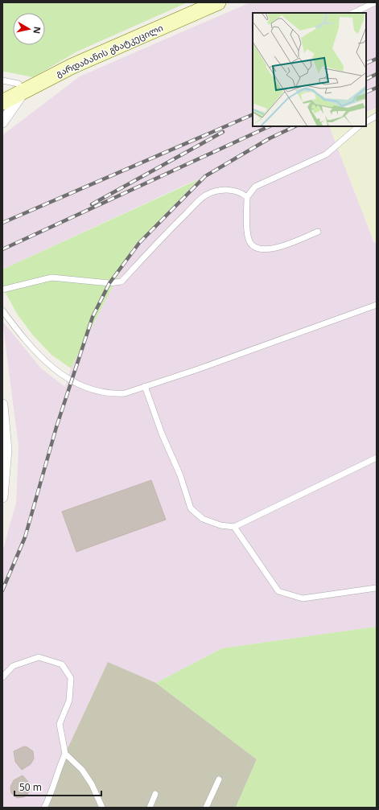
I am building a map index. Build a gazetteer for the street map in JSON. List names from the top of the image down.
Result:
{
  "streets": {
    "main road": ["გარდაბანის გზატკეცილი"]
  },
  "scale_bar": "50 m",
  "north": "right"
}
